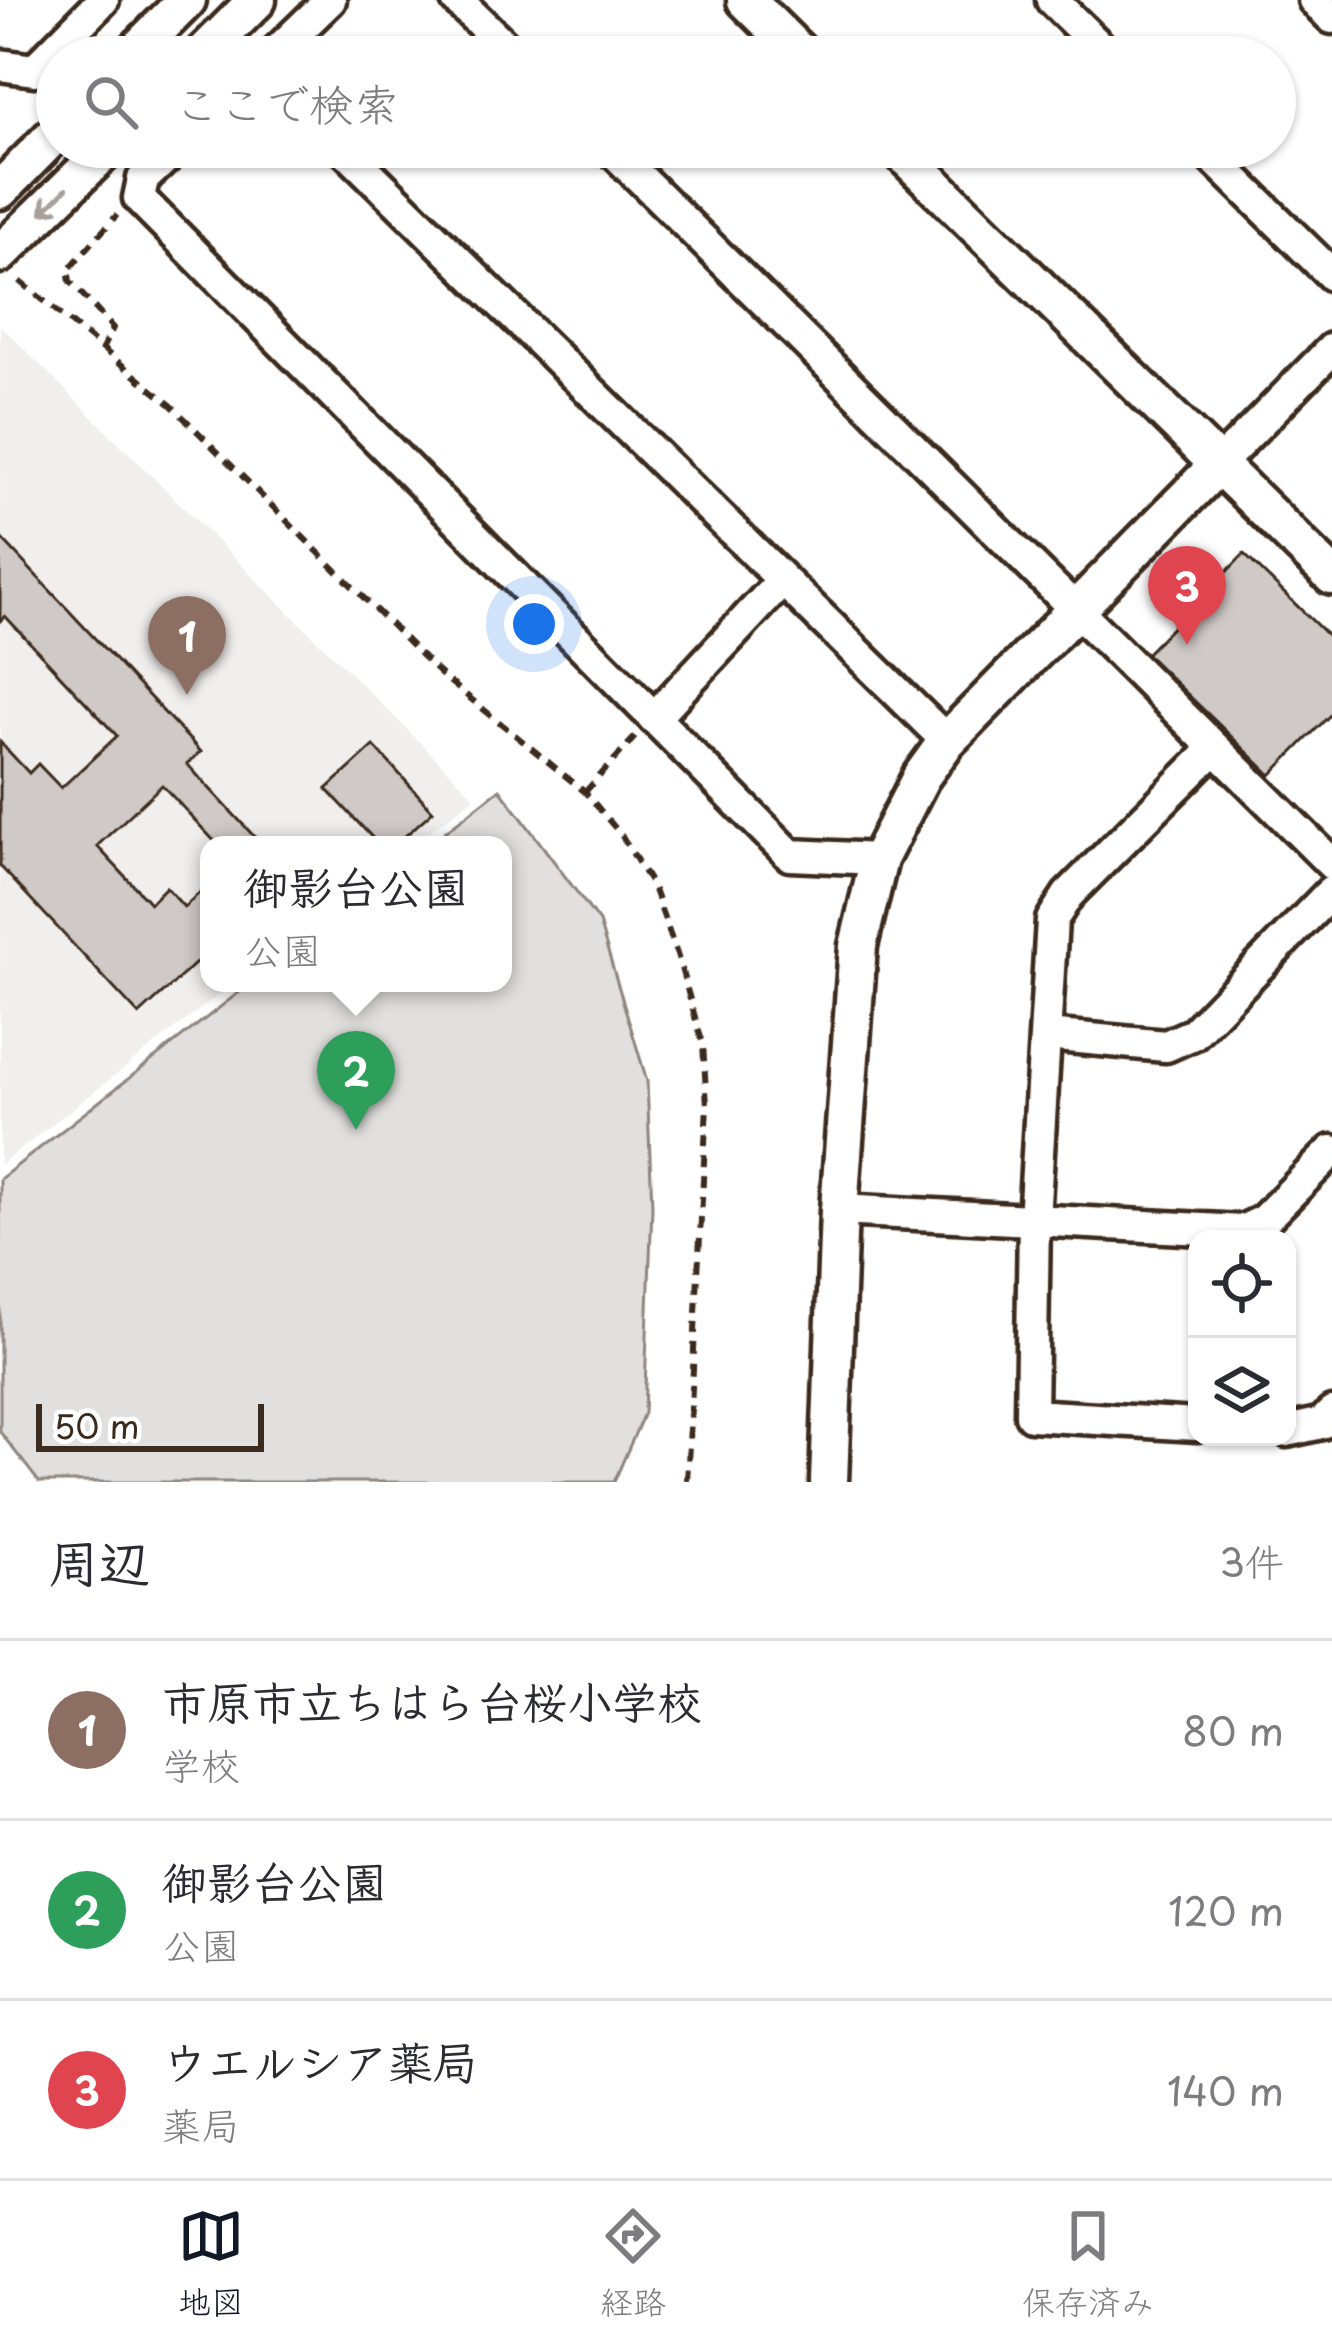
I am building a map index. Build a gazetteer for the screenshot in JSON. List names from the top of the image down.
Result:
{
  "scale_bar": "50 m",
  "page": {
    "search": "ここで検索",
    "pins": ["3", "1", "2"],
    "popup": ["御影台公園", "公園"],
    "scale": "50 m",
    "heading": ["周辺", "3件"],
    "list": [
      {
        "mark": "1",
        "name": "市原市立ちはら台桜小学校",
        "note": "学校",
        "value": "80 m"
      },
      {
        "mark": "2",
        "name": "御影台公園",
        "note": "公園",
        "value": "120 m"
      },
      {
        "mark": "3",
        "name": "ウエルシア薬局",
        "note": "薬局",
        "value": "140 m"
      }
    ],
    "nav": ["地図", "経路", "保存済み"]
  }
}
